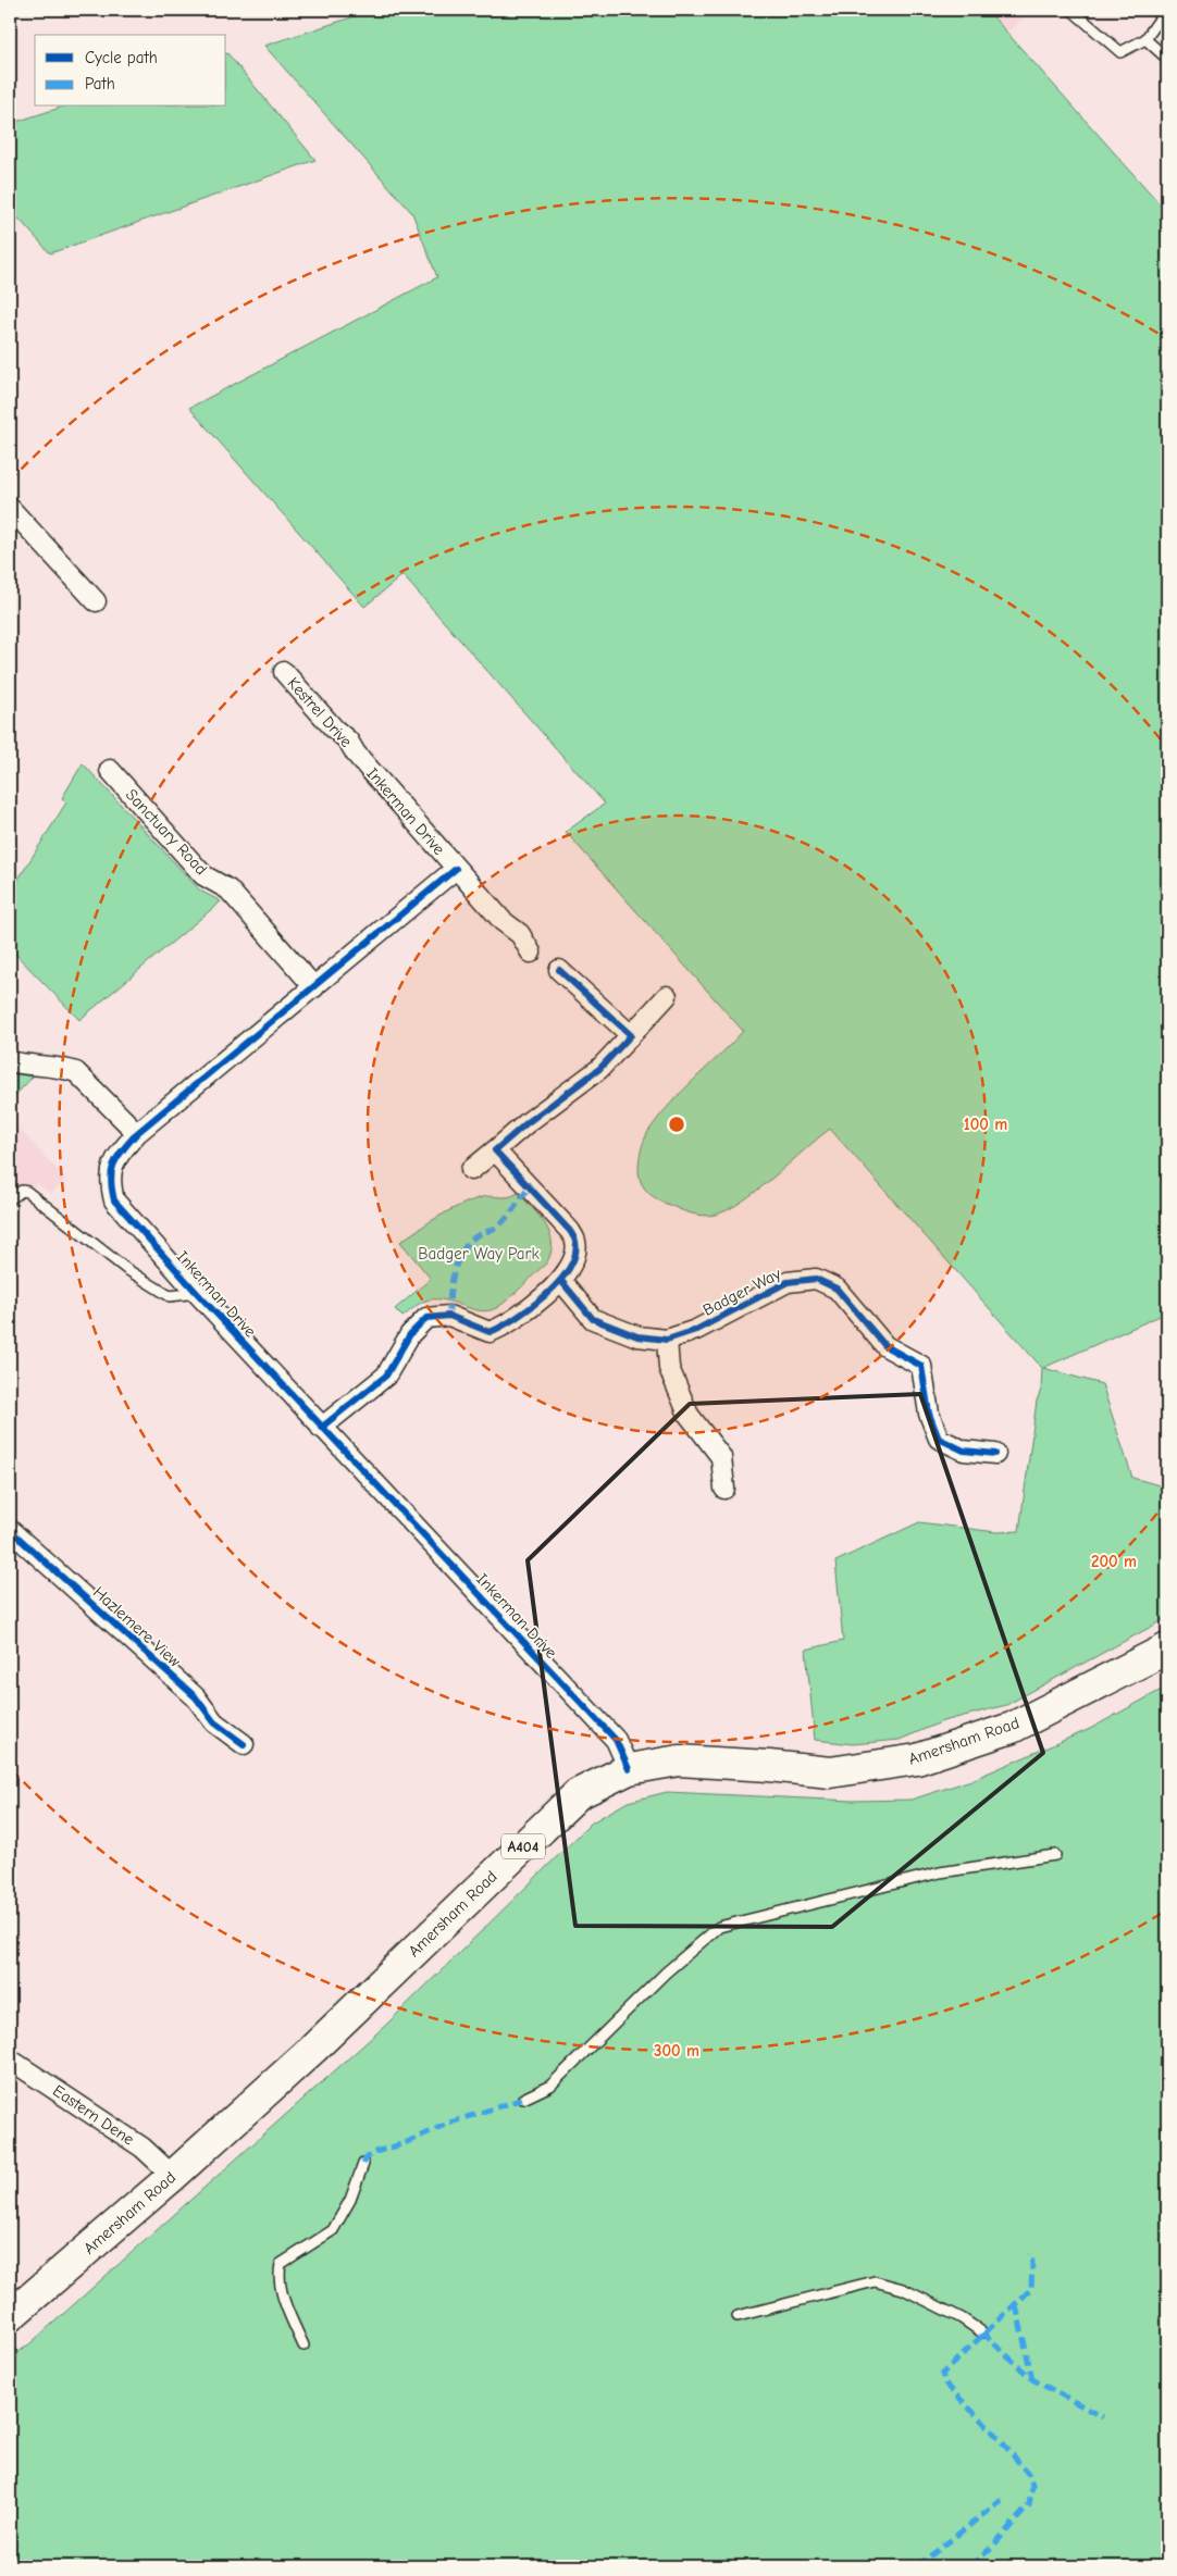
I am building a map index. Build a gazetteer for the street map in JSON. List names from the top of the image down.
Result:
{
  "streets": {
    "main road": ["Amersham Road", "A404"],
    "street": [
      "Kestrel Drive",
      "Inkerman Drive",
      "Sanctuary Road",
      "Badger Way",
      "Hazlemere View",
      "Eastern Dene"
    ]
  },
  "crossings": [
    ["Kestrel Drive", "Inkerman Drive"],
    ["Inkerman Drive", "Sanctuary Road"],
    ["Inkerman Drive", "Amersham Road"],
    ["Amersham Road", "Eastern Dene"]
  ],
  "parks": ["Badger Way Park"],
  "legend": ["Cycle path", "Path"],
  "rings": ["100 m", "200 m", "300 m"]
}
